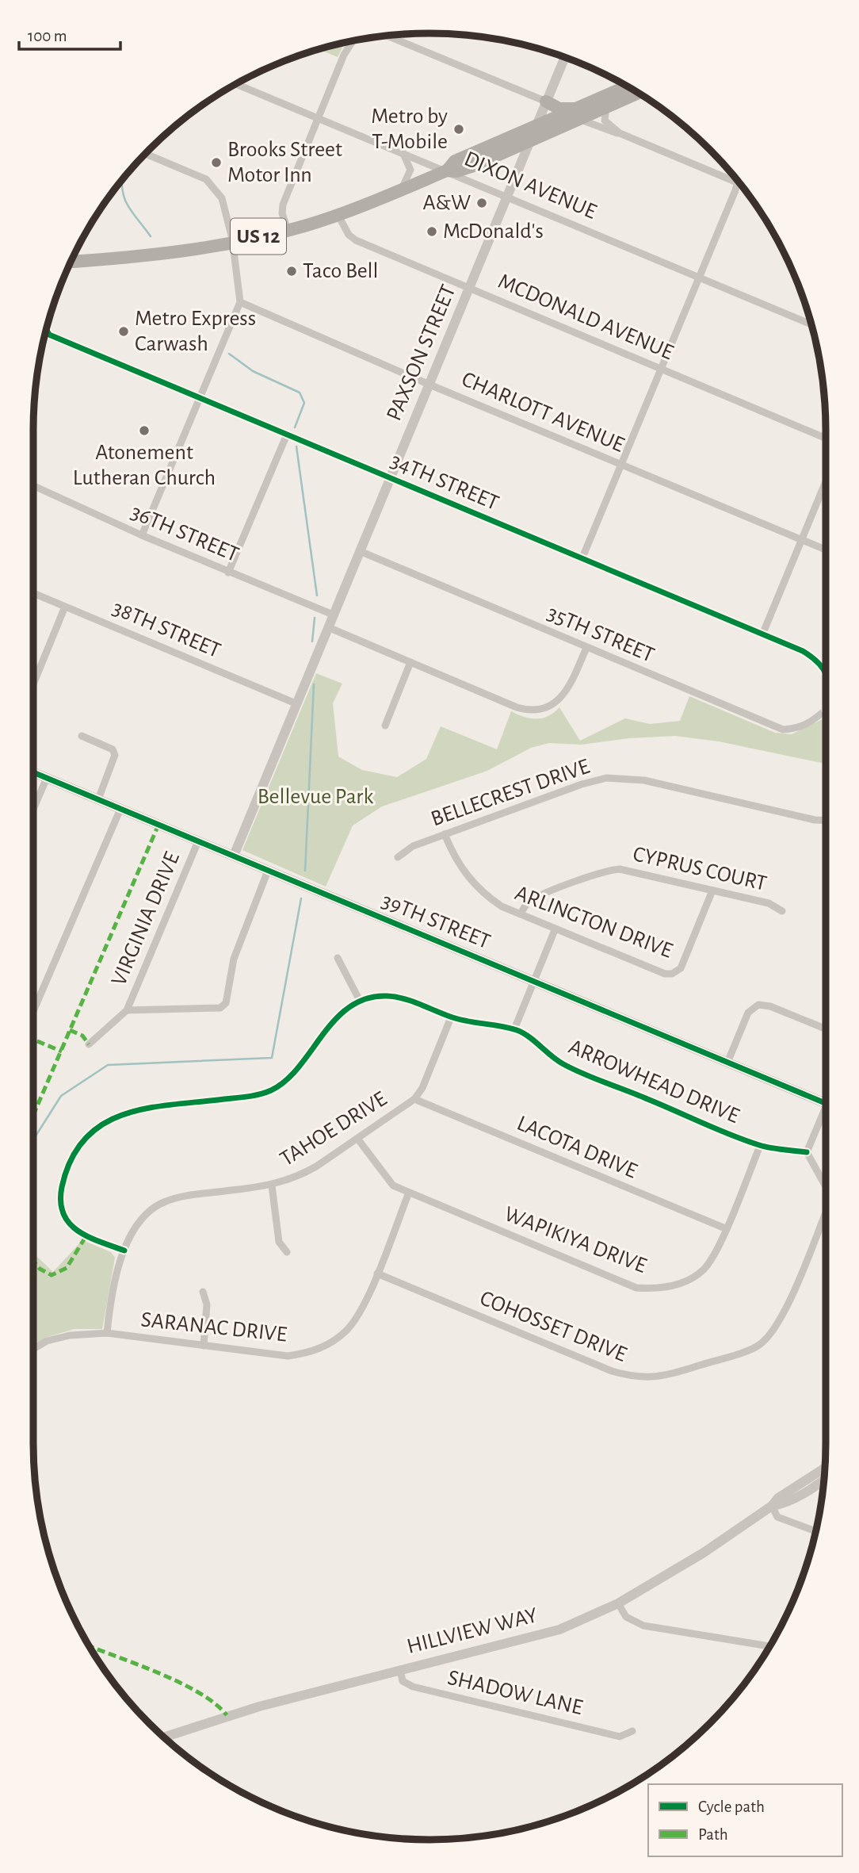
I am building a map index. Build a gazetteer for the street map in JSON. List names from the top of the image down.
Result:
{
  "streets": {
    "highway": ["US 12"],
    "main road": ["39TH STREET"],
    "street": [
      "DIXON AVENUE",
      "MCDONALD AVENUE",
      "PAXSON STREET",
      "CHARLOTT AVENUE",
      "34TH STREET",
      "36TH STREET",
      "38TH STREET",
      "35TH STREET",
      "BELLECREST DRIVE",
      "CYPRUS COURT",
      "VIRGINIA DRIVE",
      "ARLINGTON DRIVE",
      "ARROWHEAD DRIVE",
      "TAHOE DRIVE",
      "LACOTA DRIVE",
      "WAPIKIYA DRIVE",
      "COHOSSET DRIVE",
      "SARANAC DRIVE",
      "HILLVIEW WAY",
      "SHADOW LANE"
    ]
  },
  "crossings": [
    ["DIXON AVENUE", "US 12"],
    ["DIXON AVENUE", "PAXSON STREET"],
    ["US 12", "MCDONALD AVENUE"],
    ["US 12", "PAXSON STREET"],
    ["MCDONALD AVENUE", "PAXSON STREET"],
    ["PAXSON STREET", "CHARLOTT AVENUE"],
    ["PAXSON STREET", "34TH STREET"],
    ["PAXSON STREET", "36TH STREET"],
    ["PAXSON STREET", "38TH STREET"],
    ["PAXSON STREET", "35TH STREET"],
    ["PAXSON STREET", "39TH STREET"],
    ["BELLECREST DRIVE", "ARLINGTON DRIVE"],
    ["CYPRUS COURT", "ARLINGTON DRIVE"],
    ["VIRGINIA DRIVE", "39TH STREET"],
    ["ARROWHEAD DRIVE", "TAHOE DRIVE"],
    ["ARROWHEAD DRIVE", "WAPIKIYA DRIVE"],
    ["TAHOE DRIVE", "LACOTA DRIVE"],
    ["TAHOE DRIVE", "WAPIKIYA DRIVE"],
    ["TAHOE DRIVE", "SARANAC DRIVE"],
    ["LACOTA DRIVE", "WAPIKIYA DRIVE"],
    ["WAPIKIYA DRIVE", "SARANAC DRIVE"],
    ["COHOSSET DRIVE", "SARANAC DRIVE"],
    ["HILLVIEW WAY", "SHADOW LANE"]
  ],
  "parks": ["Bellevue Park"],
  "places": [
    "Metro by T-Mobile",
    "Brooks Street Motor Inn",
    "A&W",
    "McDonald's",
    "Taco Bell",
    "Metro Express Carwash",
    "Atonement Lutheran Church"
  ],
  "legend": ["Cycle path", "Path"],
  "scale_bar": "100 m"
}
